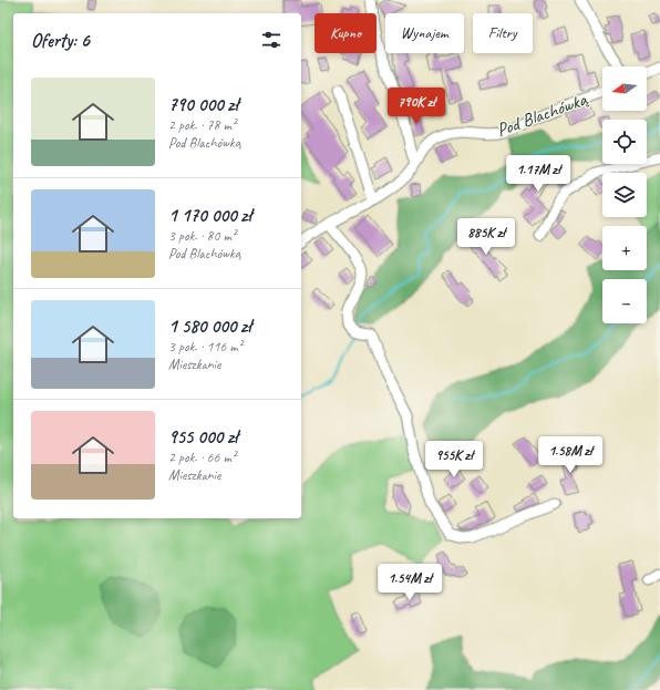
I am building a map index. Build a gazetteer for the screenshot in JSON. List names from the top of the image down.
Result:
{
  "streets": {
    "street": ["Pod Blachówką"]
  },
  "north": "left",
  "page": {
    "chip": ["Kupno", "Wynajem", "Filtry"],
    "heading": "Oferty: 6",
    "map_buttons": ["+", "−"],
    "list": [
      {
        "name": "790 000 zł",
        "note": "2 pok. · 78 m² · Pod Blachówką"
      },
      {
        "name": "1 170 000 zł",
        "note": "3 pok. · 80 m² · Pod Blachówką"
      },
      {
        "name": "1 580 000 zł",
        "note": "3 pok. · 116 m² · Mieszkanie"
      },
      {
        "name": "955 000 zł",
        "note": "2 pok. · 66 m² · Mieszkanie"
      }
    ],
    "price": [
      "790K zł",
      "1.17M zł",
      "885K zł",
      "1.58M zł",
      "955K zł",
      "1.54M zł"
    ]
  }
}
